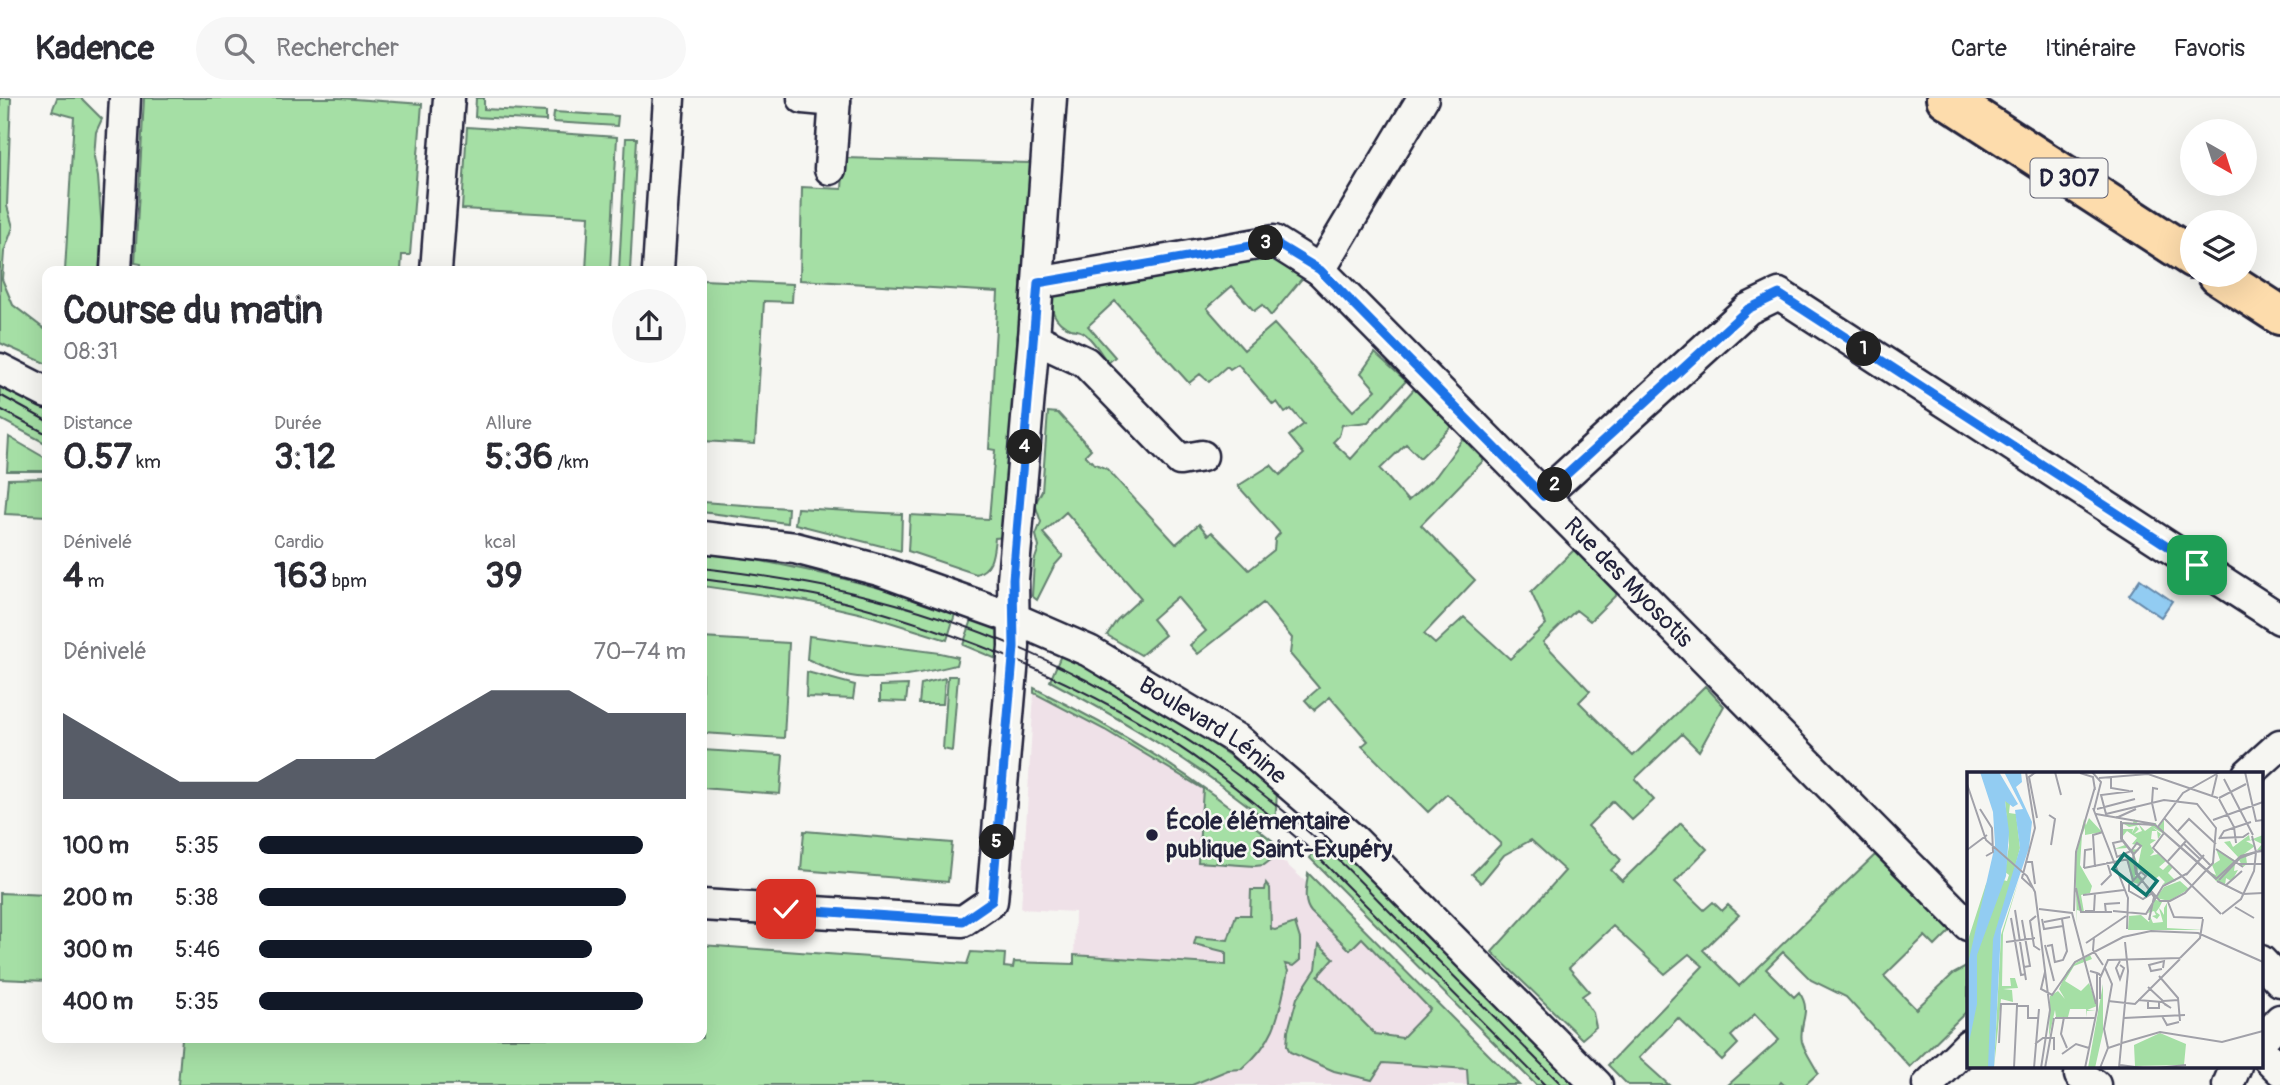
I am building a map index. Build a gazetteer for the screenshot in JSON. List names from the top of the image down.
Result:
{
  "streets": {
    "main road": ["D 307"],
    "street": ["Rue des Myosotis", "Boulevard Lénine"]
  },
  "places": ["École élémentaire publique Saint-Exupéry"],
  "north": "bottom right",
  "page": {
    "header": "Kadence",
    "search": "Rechercher",
    "nav": ["Carte", "Itinéraire", "Favoris"],
    "pins": [
      "3",
      "1",
      "4",
      "2",
      "5"
    ],
    "heading": ["Course du matin", "08:31"],
    "stats": [
      ["Distance", "0.57 km"],
      ["Durée", "3:12"],
      ["Allure", "5:36 /km"],
      ["Dénivelé", "4 m"],
      ["Cardio", "163 bpm"],
      ["kcal", "39"]
    ],
    "chart": ["Dénivelé", "70–74 m"],
    "list": [
      {
        "name": "100 m",
        "note": "5:35"
      },
      {
        "name": "200 m",
        "note": "5:38"
      },
      {
        "name": "300 m",
        "note": "5:46"
      },
      {
        "name": "400 m",
        "note": "5:35"
      }
    ]
  }
}
